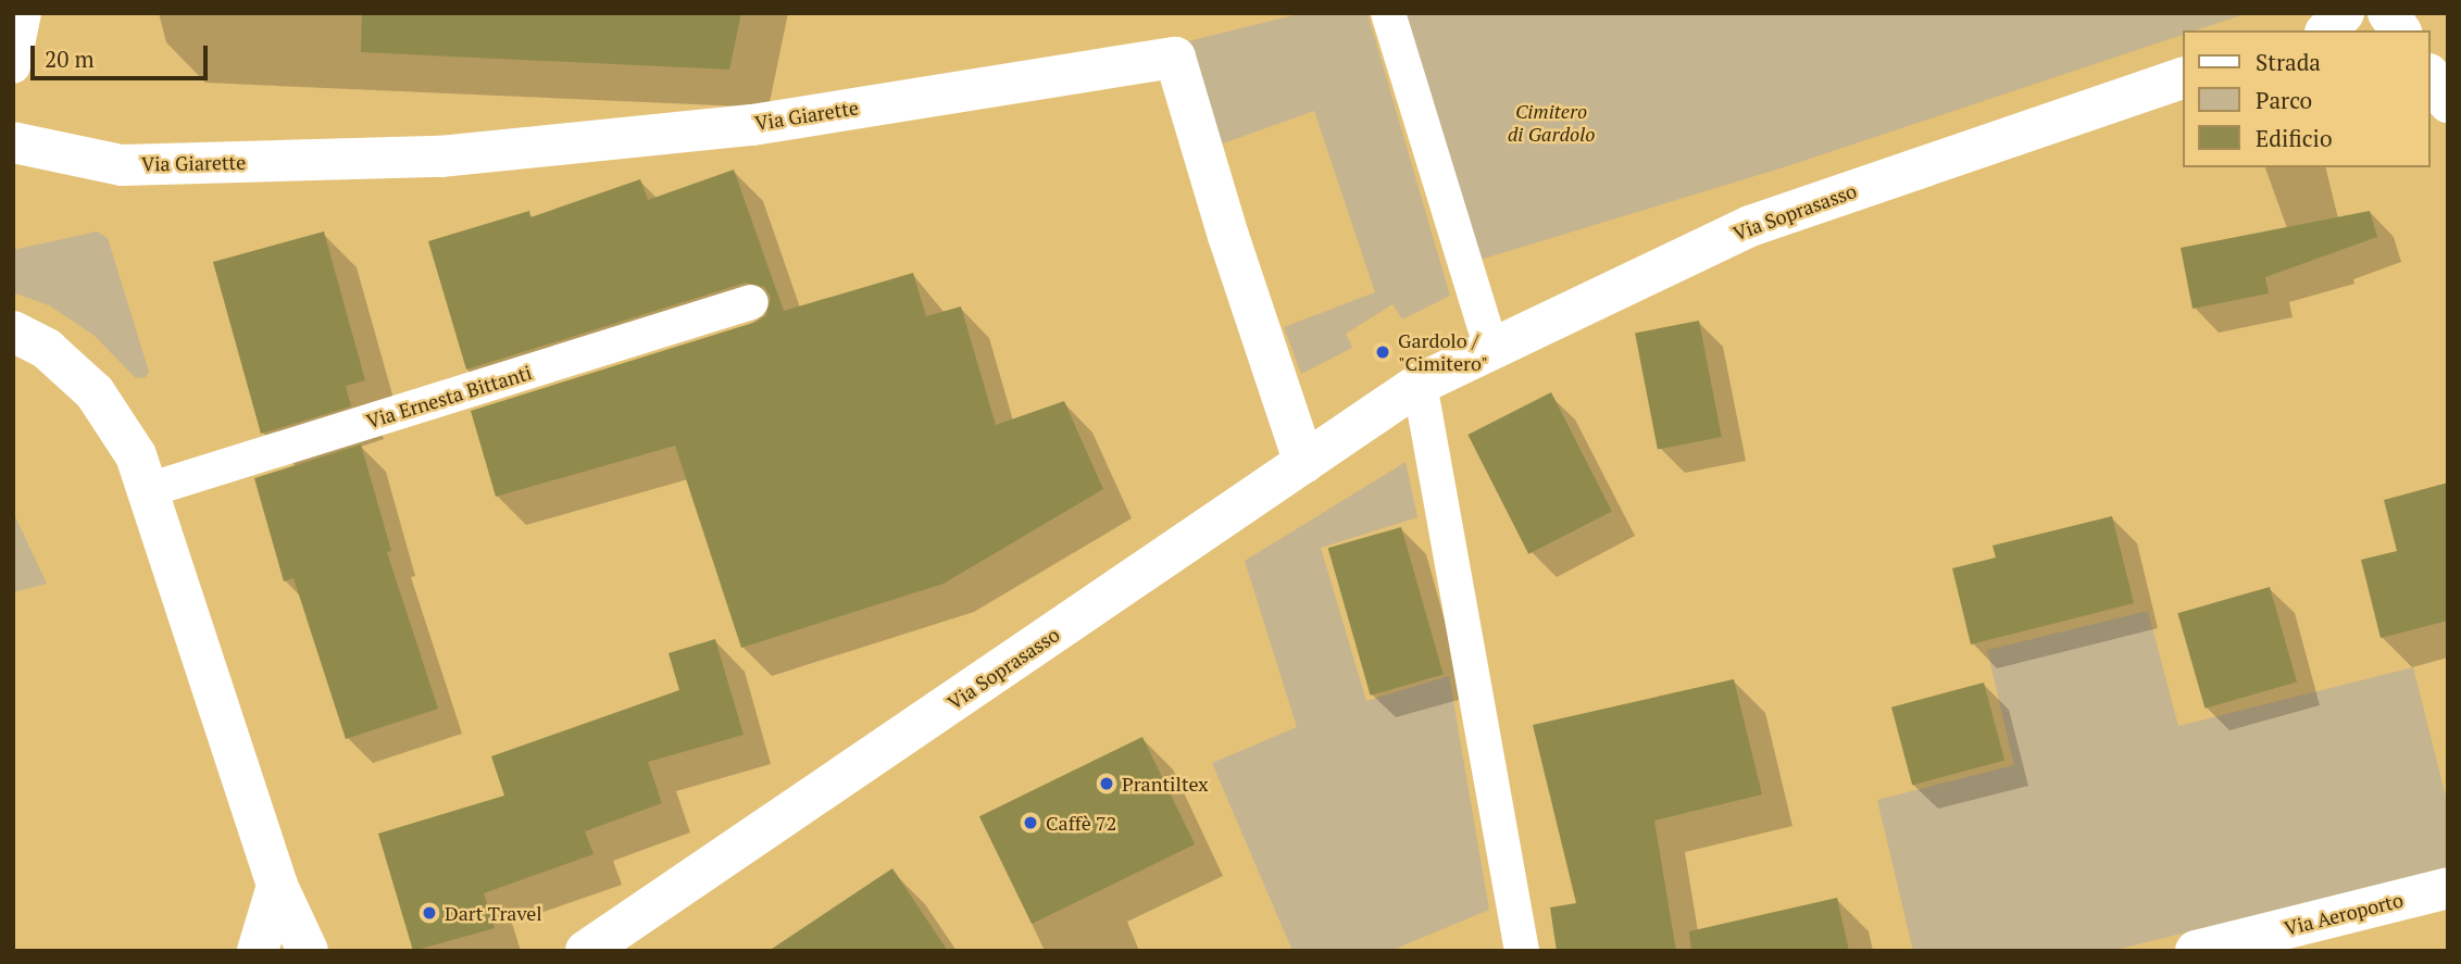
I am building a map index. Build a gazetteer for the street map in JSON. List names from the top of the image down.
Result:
{
  "streets": {
    "street": ["Via Giarette", "Via Soprasasso", "Via Aeroporto"],
    "lane": ["Via Ernesta Bittanti"]
  },
  "crossings": [
    ["Via Giarette", "Via Soprasasso"]
  ],
  "parks": ["Cimitero di Gardolo"],
  "places": [
    "Gardolo / \"Cimitero\"",
    "Prantiltex",
    "Caffè 72",
    "Dart Travel"
  ],
  "legend": ["Strada", "Parco", "Edificio"],
  "scale_bar": "20 m"
}
